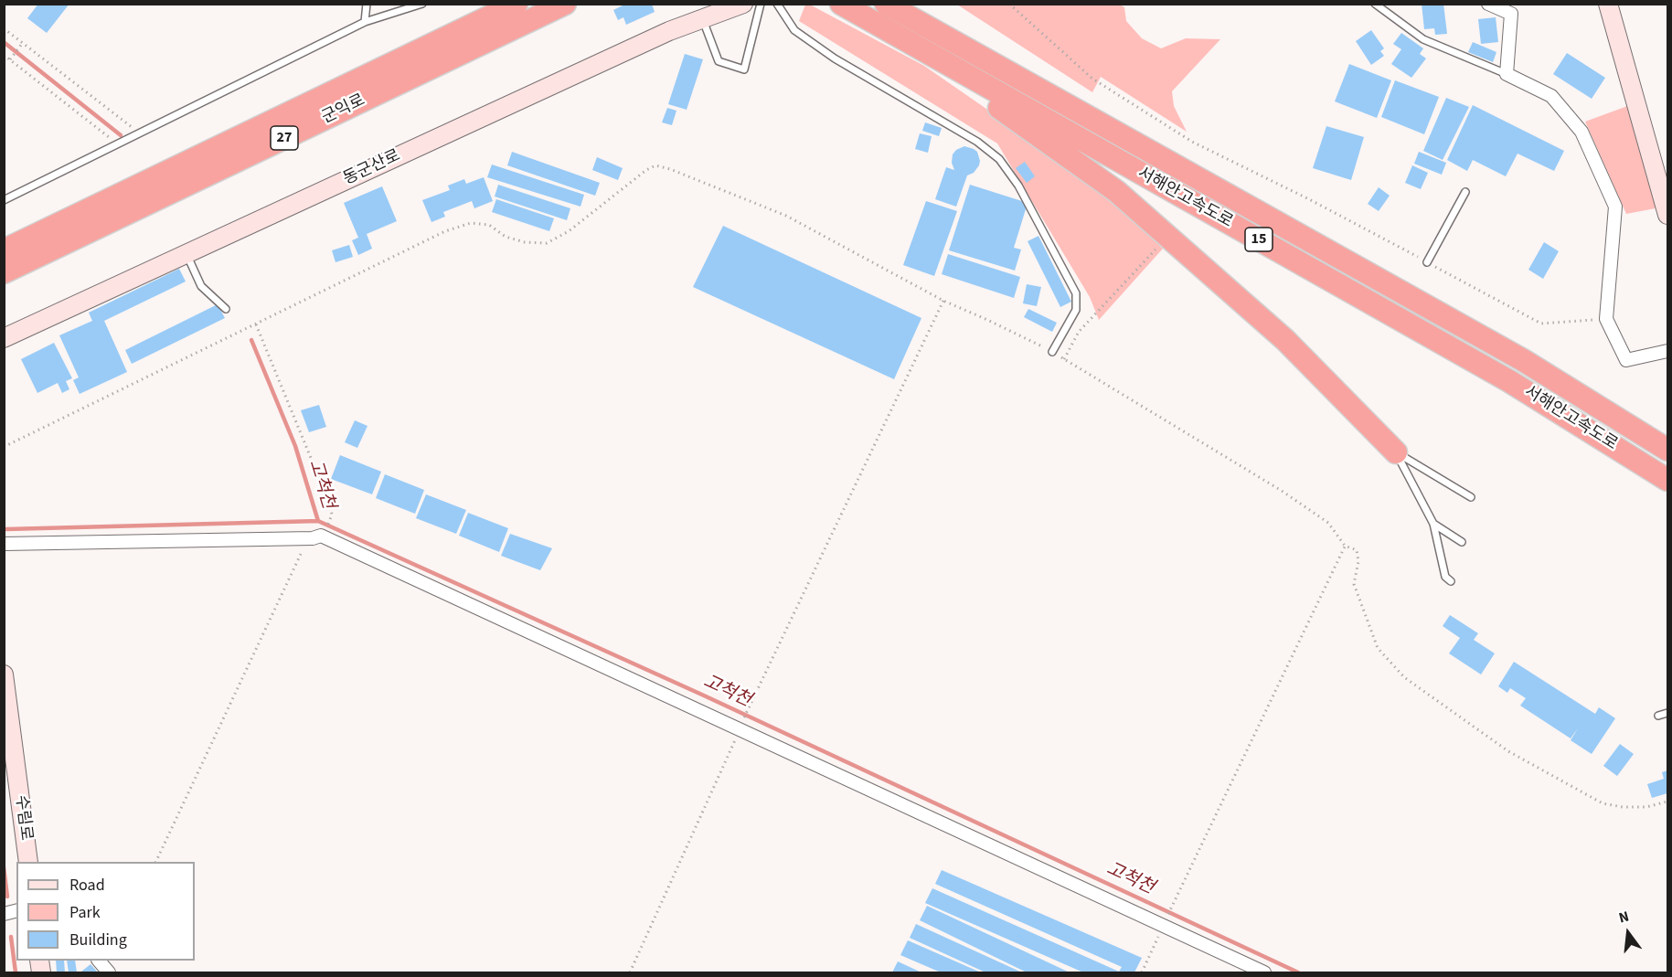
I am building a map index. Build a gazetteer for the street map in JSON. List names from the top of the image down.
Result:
{
  "streets": {
    "highway": [
      "군익로",
      "27",
      "서해안고속도로",
      "15"
    ],
    "street": ["동군산로", "수림로"]
  },
  "water": ["고척천"],
  "legend": ["Road", "Park", "Building"],
  "north": "top"
}
